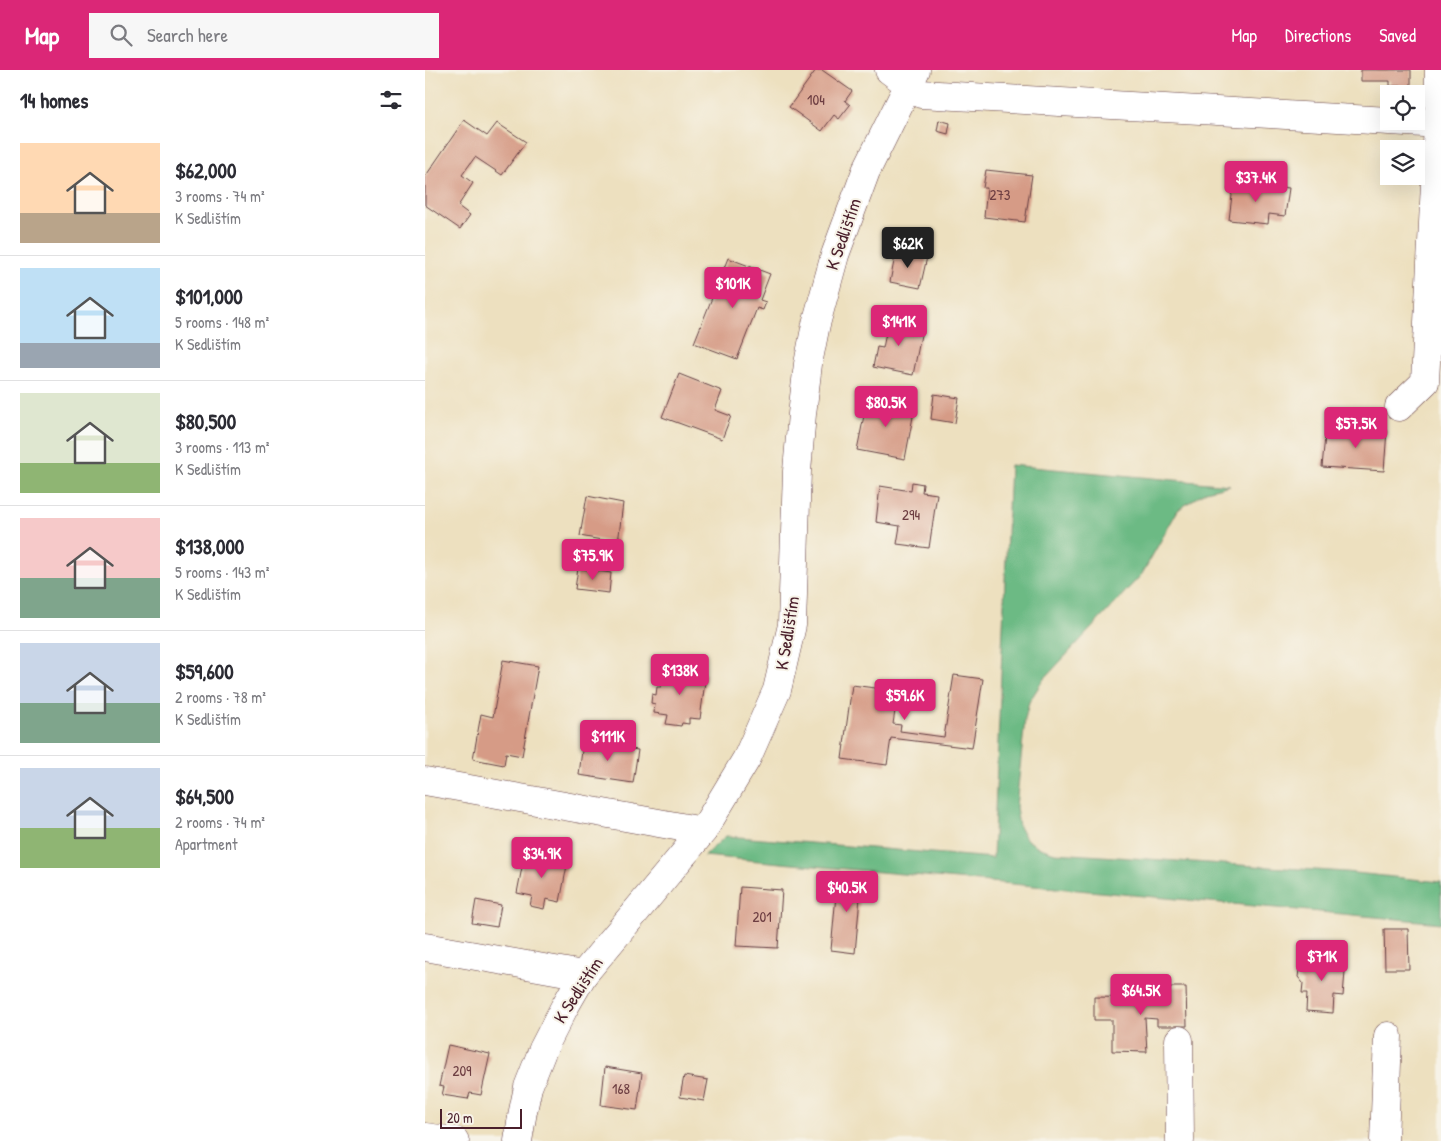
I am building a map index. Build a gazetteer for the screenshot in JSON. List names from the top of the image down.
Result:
{
  "streets": {
    "street": ["K Sedlištím"]
  },
  "house_numbers": [
    "104",
    "273",
    "294",
    "201",
    "209",
    "168"
  ],
  "scale_bar": "20 m",
  "page": {
    "header": "Map",
    "search": "Search here",
    "nav": ["Map", "Directions", "Saved"],
    "heading": "14 homes",
    "list": [
      {
        "name": "$62,000",
        "note": "3 rooms · 74 m² · K Sedlištím"
      },
      {
        "name": "$101,000",
        "note": "5 rooms · 148 m² · K Sedlištím"
      },
      {
        "name": "$80,500",
        "note": "3 rooms · 113 m² · K Sedlištím"
      },
      {
        "name": "$138,000",
        "note": "5 rooms · 143 m² · K Sedlištím"
      },
      {
        "name": "$59,600",
        "note": "2 rooms · 78 m² · K Sedlištím"
      },
      {
        "name": "$64,500",
        "note": "2 rooms · 74 m² · Apartment"
      }
    ],
    "price": [
      "$37.4K",
      "$62K",
      "$101K",
      "$141K",
      "$80.5K",
      "$57.5K",
      "$75.9K",
      "$138K",
      "$59.6K",
      "$111K",
      "$34.9K",
      "$40.5K",
      "$71K",
      "$64.5K"
    ],
    "scale": "20 m"
  }
}
